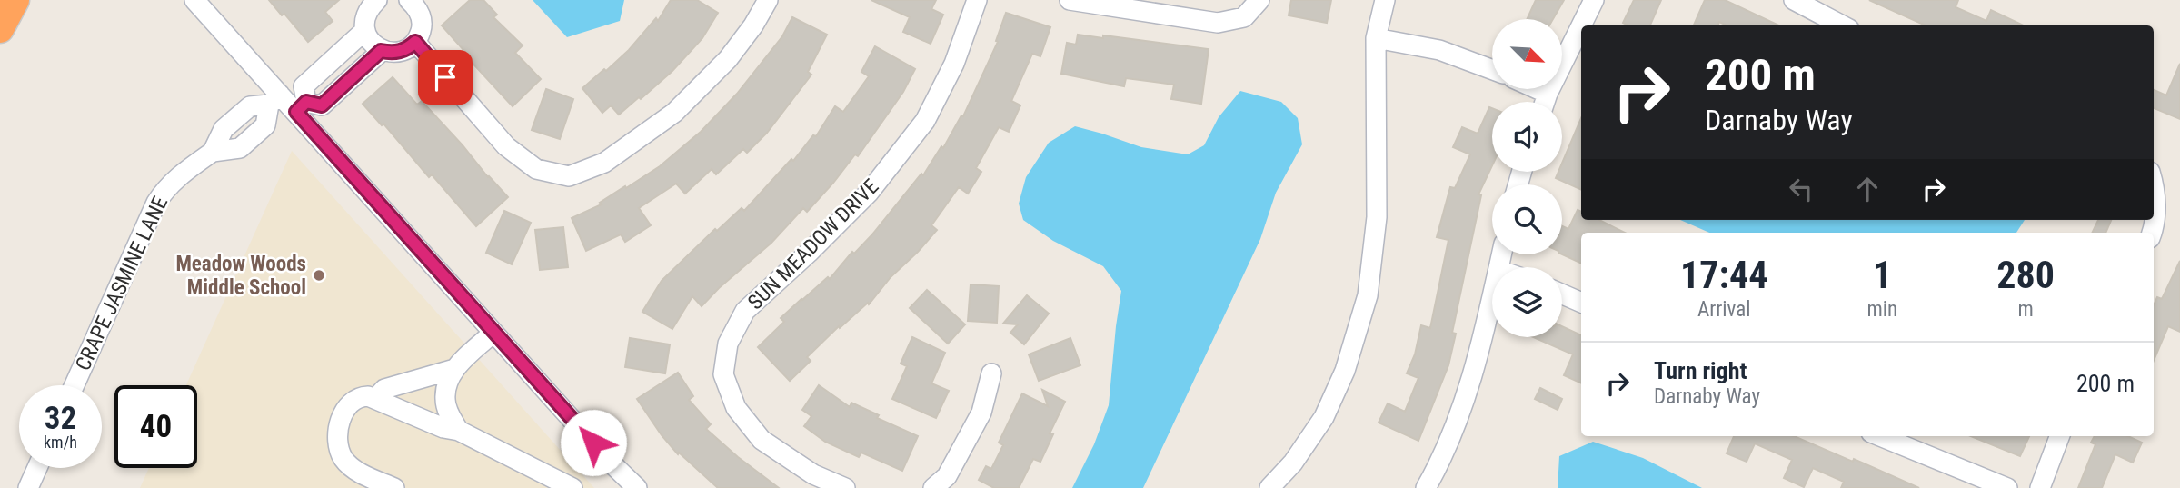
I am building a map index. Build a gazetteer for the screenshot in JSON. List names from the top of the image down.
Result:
{
  "streets": {
    "street": ["SUN MEADOW DRIVE", "CRAPE JASMINE LANE"]
  },
  "places": ["Meadow Woods Middle School"],
  "north": "bottom right",
  "page": {
    "turn": ["200 m", "Darnaby Way"],
    "eta": [
      "17:44",
      "Arrival",
      "1",
      "min",
      "280",
      "m"
    ],
    "list": [
      {
        "name": "Turn right",
        "note": "Darnaby Way",
        "value": "200 m"
      }
    ],
    "speed": "32 km/h",
    "limit": "40"
  }
}
